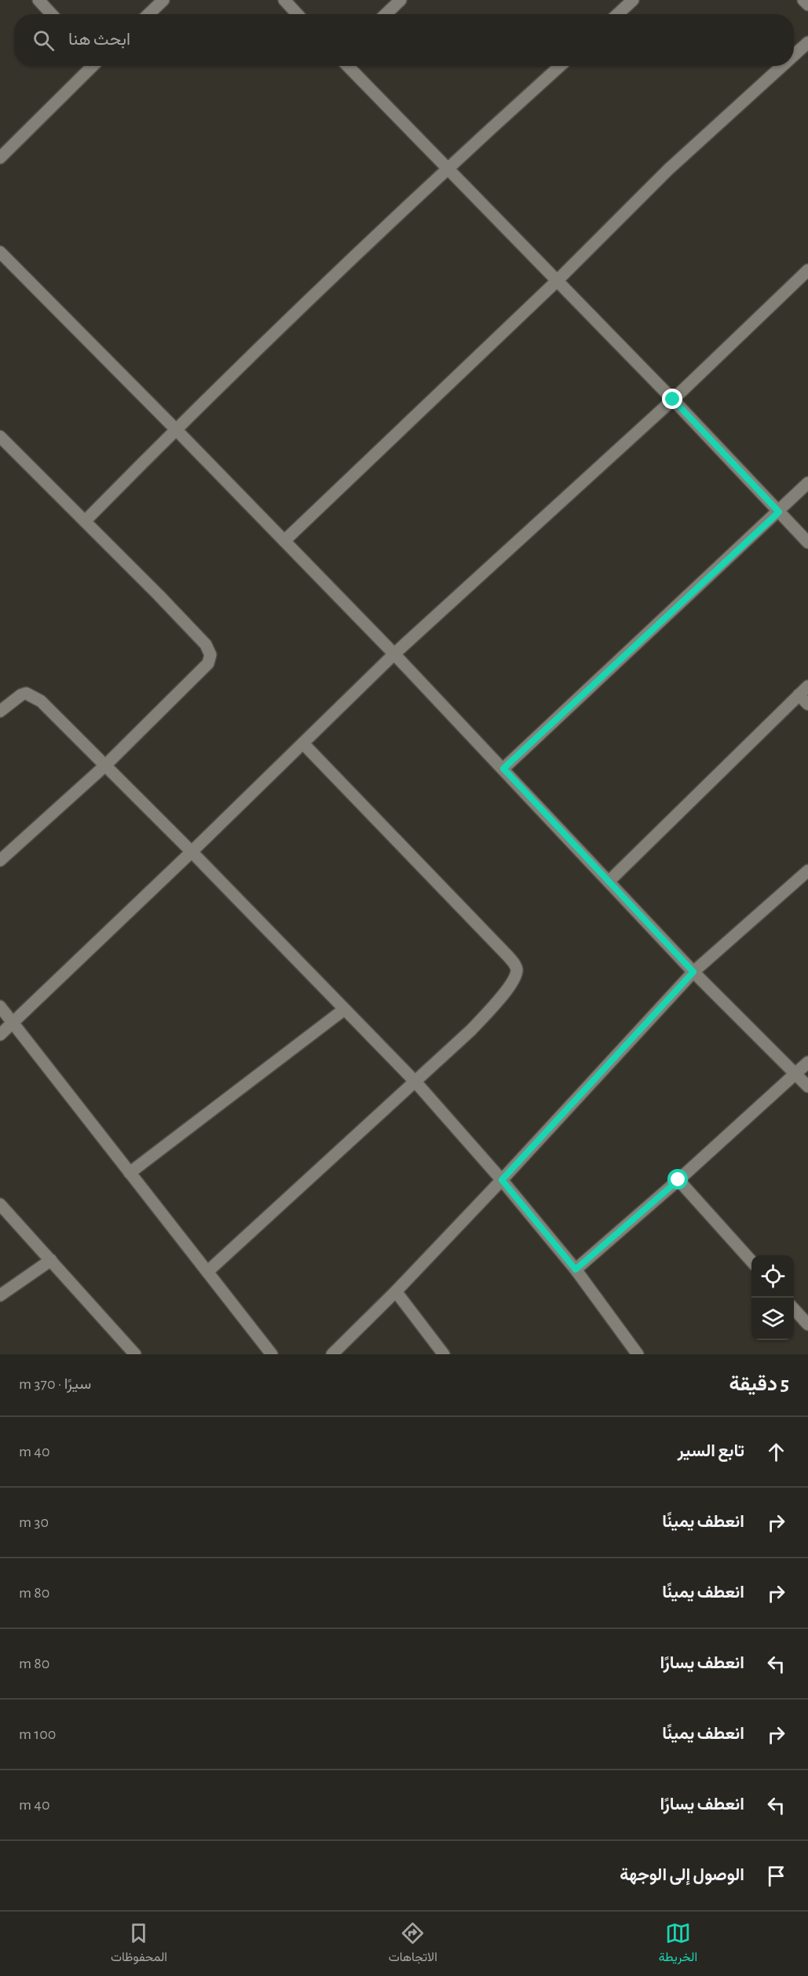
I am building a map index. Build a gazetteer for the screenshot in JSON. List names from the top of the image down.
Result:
{
  "page": {
    "search": "ابحث هنا",
    "heading": ["5 دقيقة", "سيرًا · 370 m"],
    "list": [
      ["تابع السير", "40 m"],
      ["انعطف يمينًا", "30 m"],
      ["انعطف يمينًا", "80 m"],
      ["انعطف يسارًا", "80 m"],
      ["انعطف يمينًا", "100 m"],
      ["انعطف يسارًا", "40 m"],
      "الوصول إلى الوجهة"
    ],
    "nav": ["الخريطة", "الاتجاهات", "المحفوظات"]
  }
}
